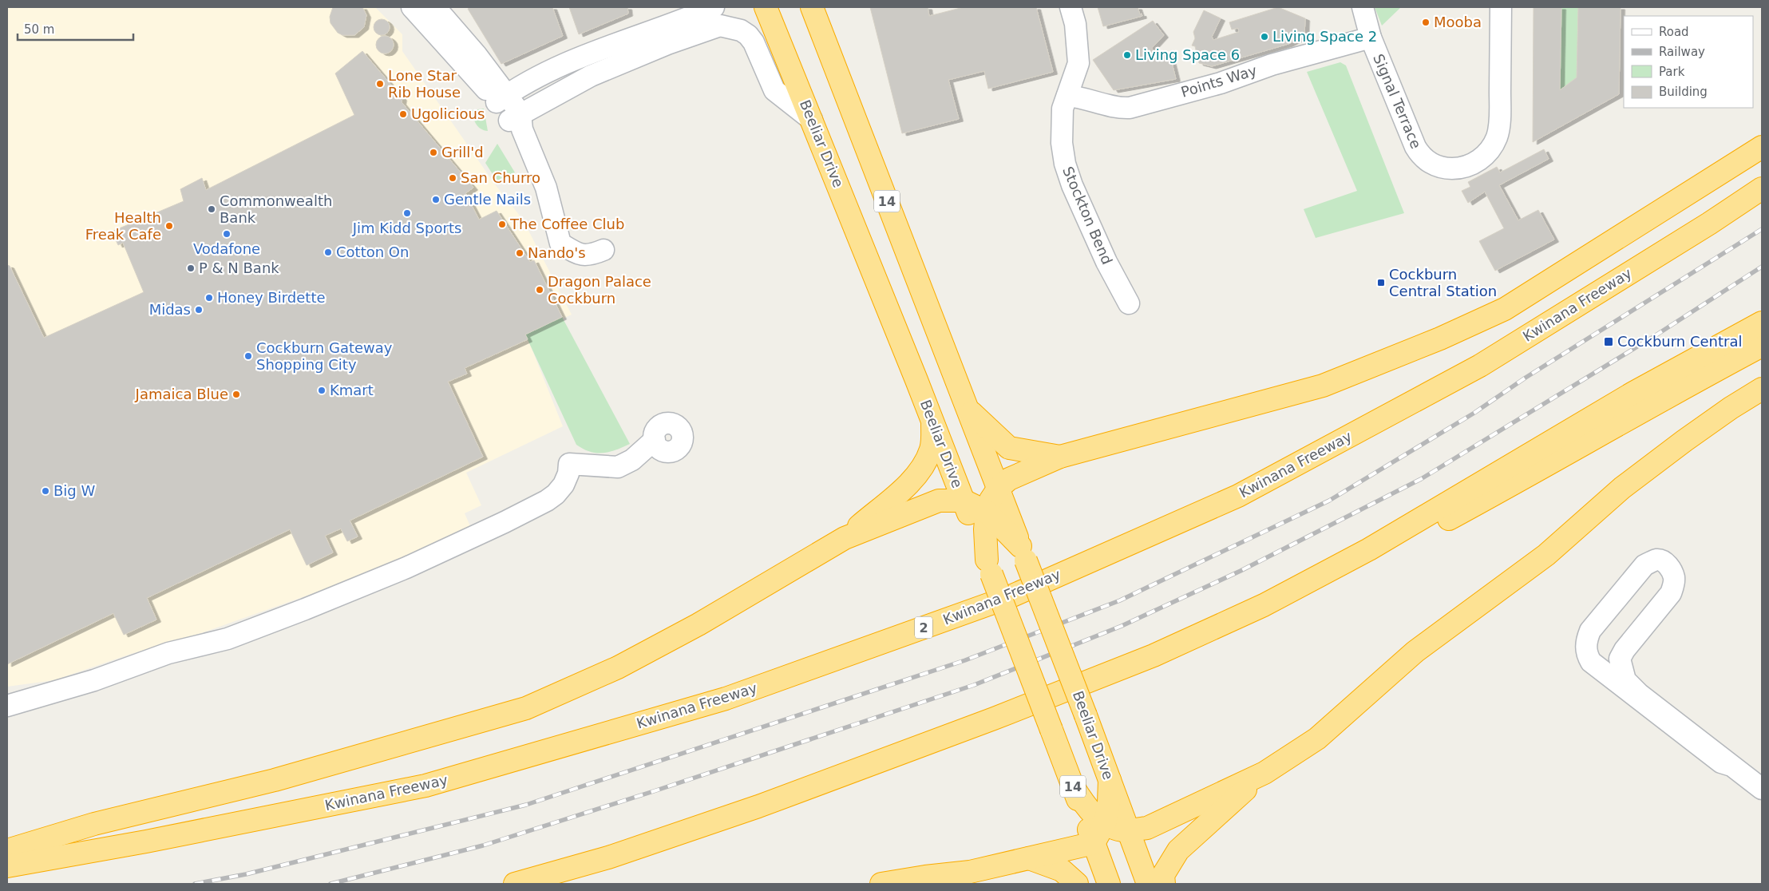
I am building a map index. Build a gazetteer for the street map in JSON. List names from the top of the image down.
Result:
{
  "streets": {
    "highway": [
      "Beeliar Drive",
      "14",
      "Kwinana Freeway",
      "2"
    ],
    "street": ["Points Way", "Signal Terrace", "Stockton Bend"]
  },
  "crossings": [
    ["Points Way", "Signal Terrace"],
    ["Points Way", "Stockton Bend"]
  ],
  "places": {
    "other": [
      "Mooba",
      "Living Space 2",
      "Living Space 6",
      "Lone Star Rib House",
      "Ugolicious",
      "Grill'd",
      "San Churro",
      "Gentle Nails",
      "Commonwealth Bank",
      "Jim Kidd Sports",
      "The Coffee Club",
      "Health Freak Cafe",
      "Vodafone",
      "Cotton On",
      "Nando's",
      "P & N Bank",
      "Dragon Palace Cockburn",
      "Honey Birdette",
      "Midas",
      "Cockburn Gateway Shopping City",
      "Kmart",
      "Jamaica Blue",
      "Big W"
    ],
    "transit": ["Cockburn Central Station", "Cockburn Central"]
  },
  "legend": [
    "Road",
    "Railway",
    "Park",
    "Building"
  ],
  "scale_bar": "50 m"
}
